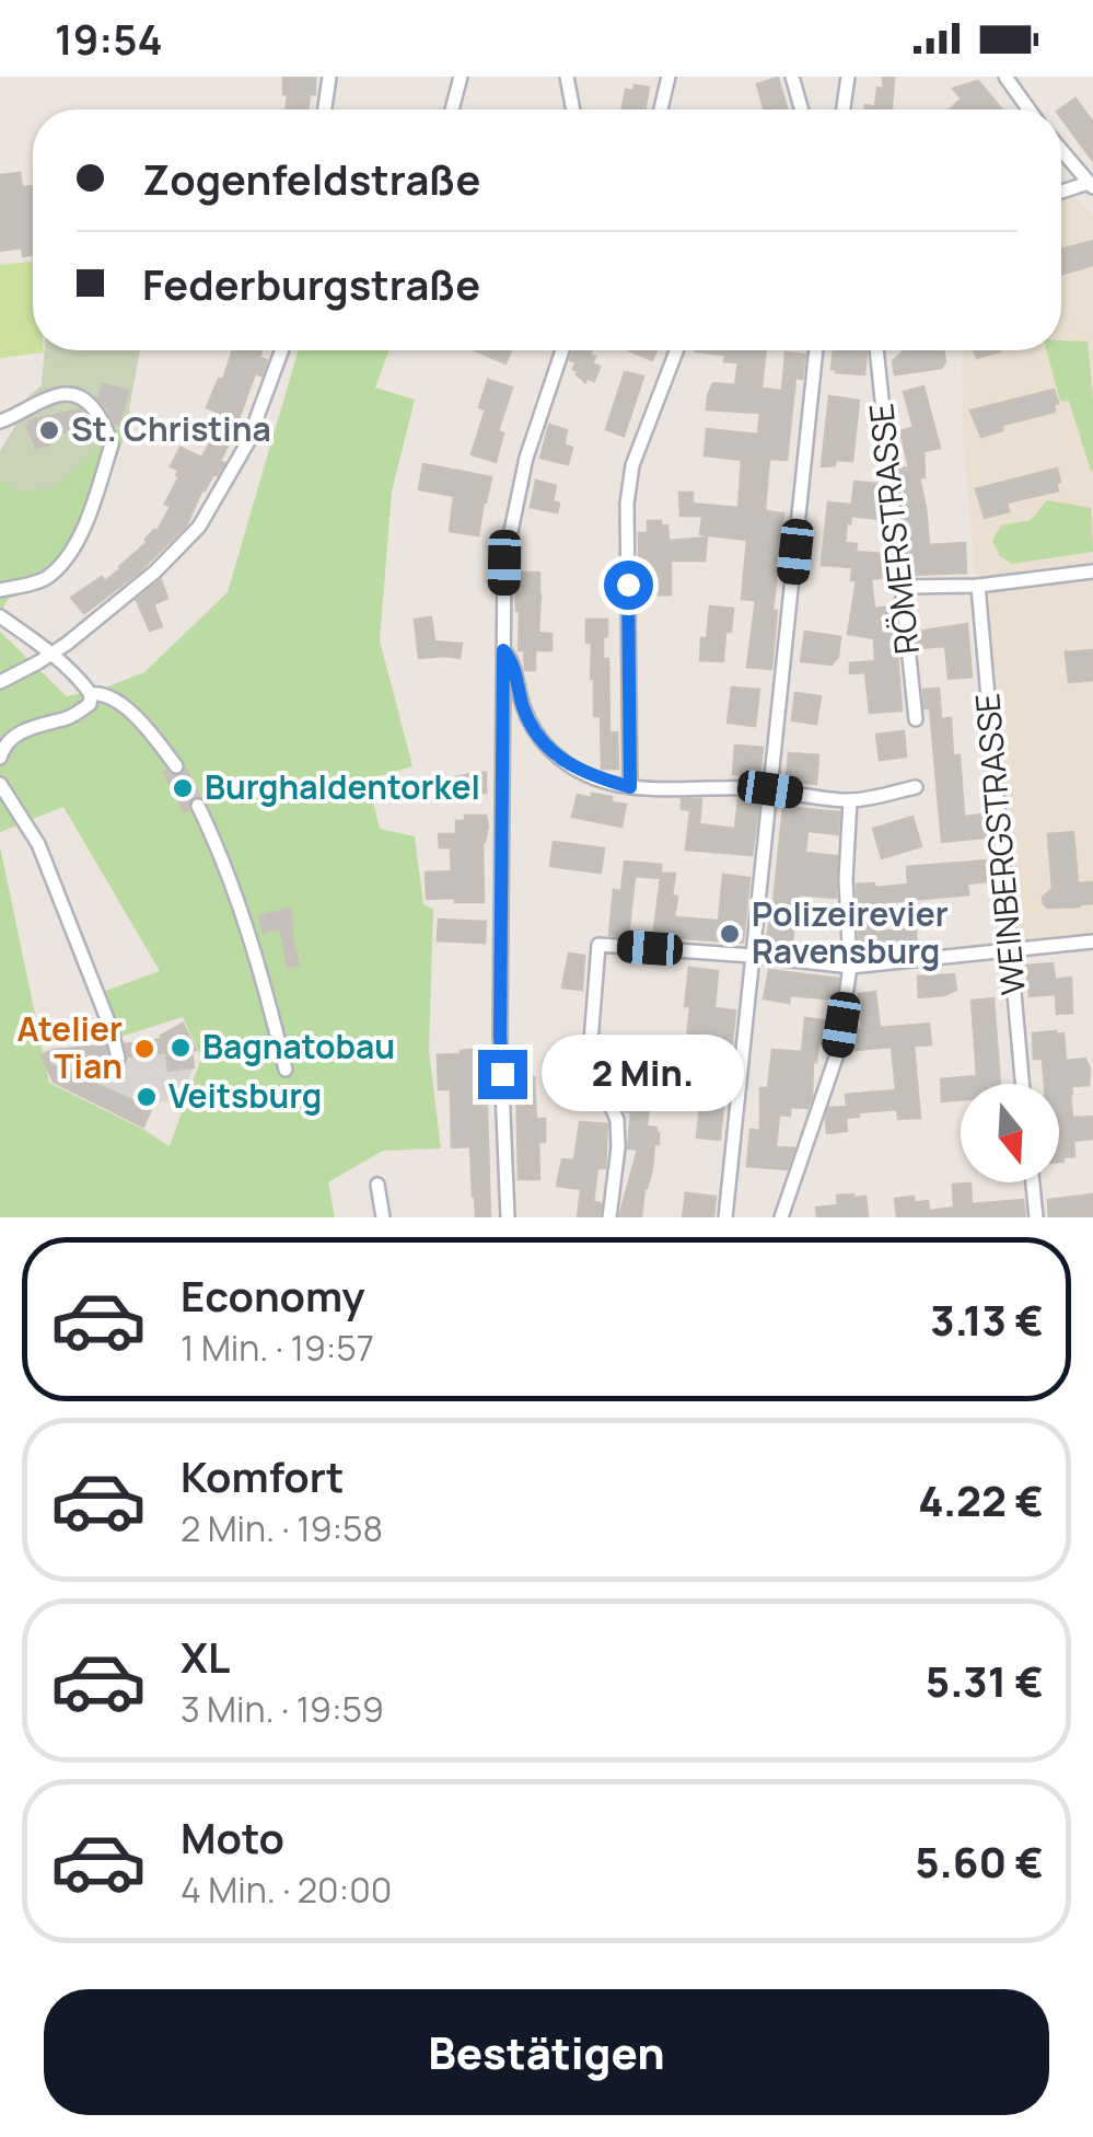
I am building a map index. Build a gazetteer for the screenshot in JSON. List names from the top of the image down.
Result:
{
  "streets": {
    "street": ["RÖMERSTRASSE", "WEINBERGSTRASSE"]
  },
  "places": [
    "St. Christina",
    "Burghaldentorkel",
    "Polizeirevier Ravensburg",
    "Bagnatobau",
    "Atelier Tian",
    "Veitsburg"
  ],
  "north": "bottom",
  "page": {
    "status": "19:54",
    "banner": ["Zogenfeldstraße", "Federburgstraße"],
    "bubble": "2 Min.",
    "list": [
      {
        "name": "Economy",
        "note": "1 Min. · 19:57",
        "value": "3.13 €"
      },
      {
        "name": "Komfort",
        "note": "2 Min. · 19:58",
        "value": "4.22 €"
      },
      {
        "name": "XL",
        "note": "3 Min. · 19:59",
        "value": "5.31 €"
      },
      {
        "name": "Moto",
        "note": "4 Min. · 20:00",
        "value": "5.60 €"
      }
    ],
    "buttons": "Bestätigen"
  }
}
